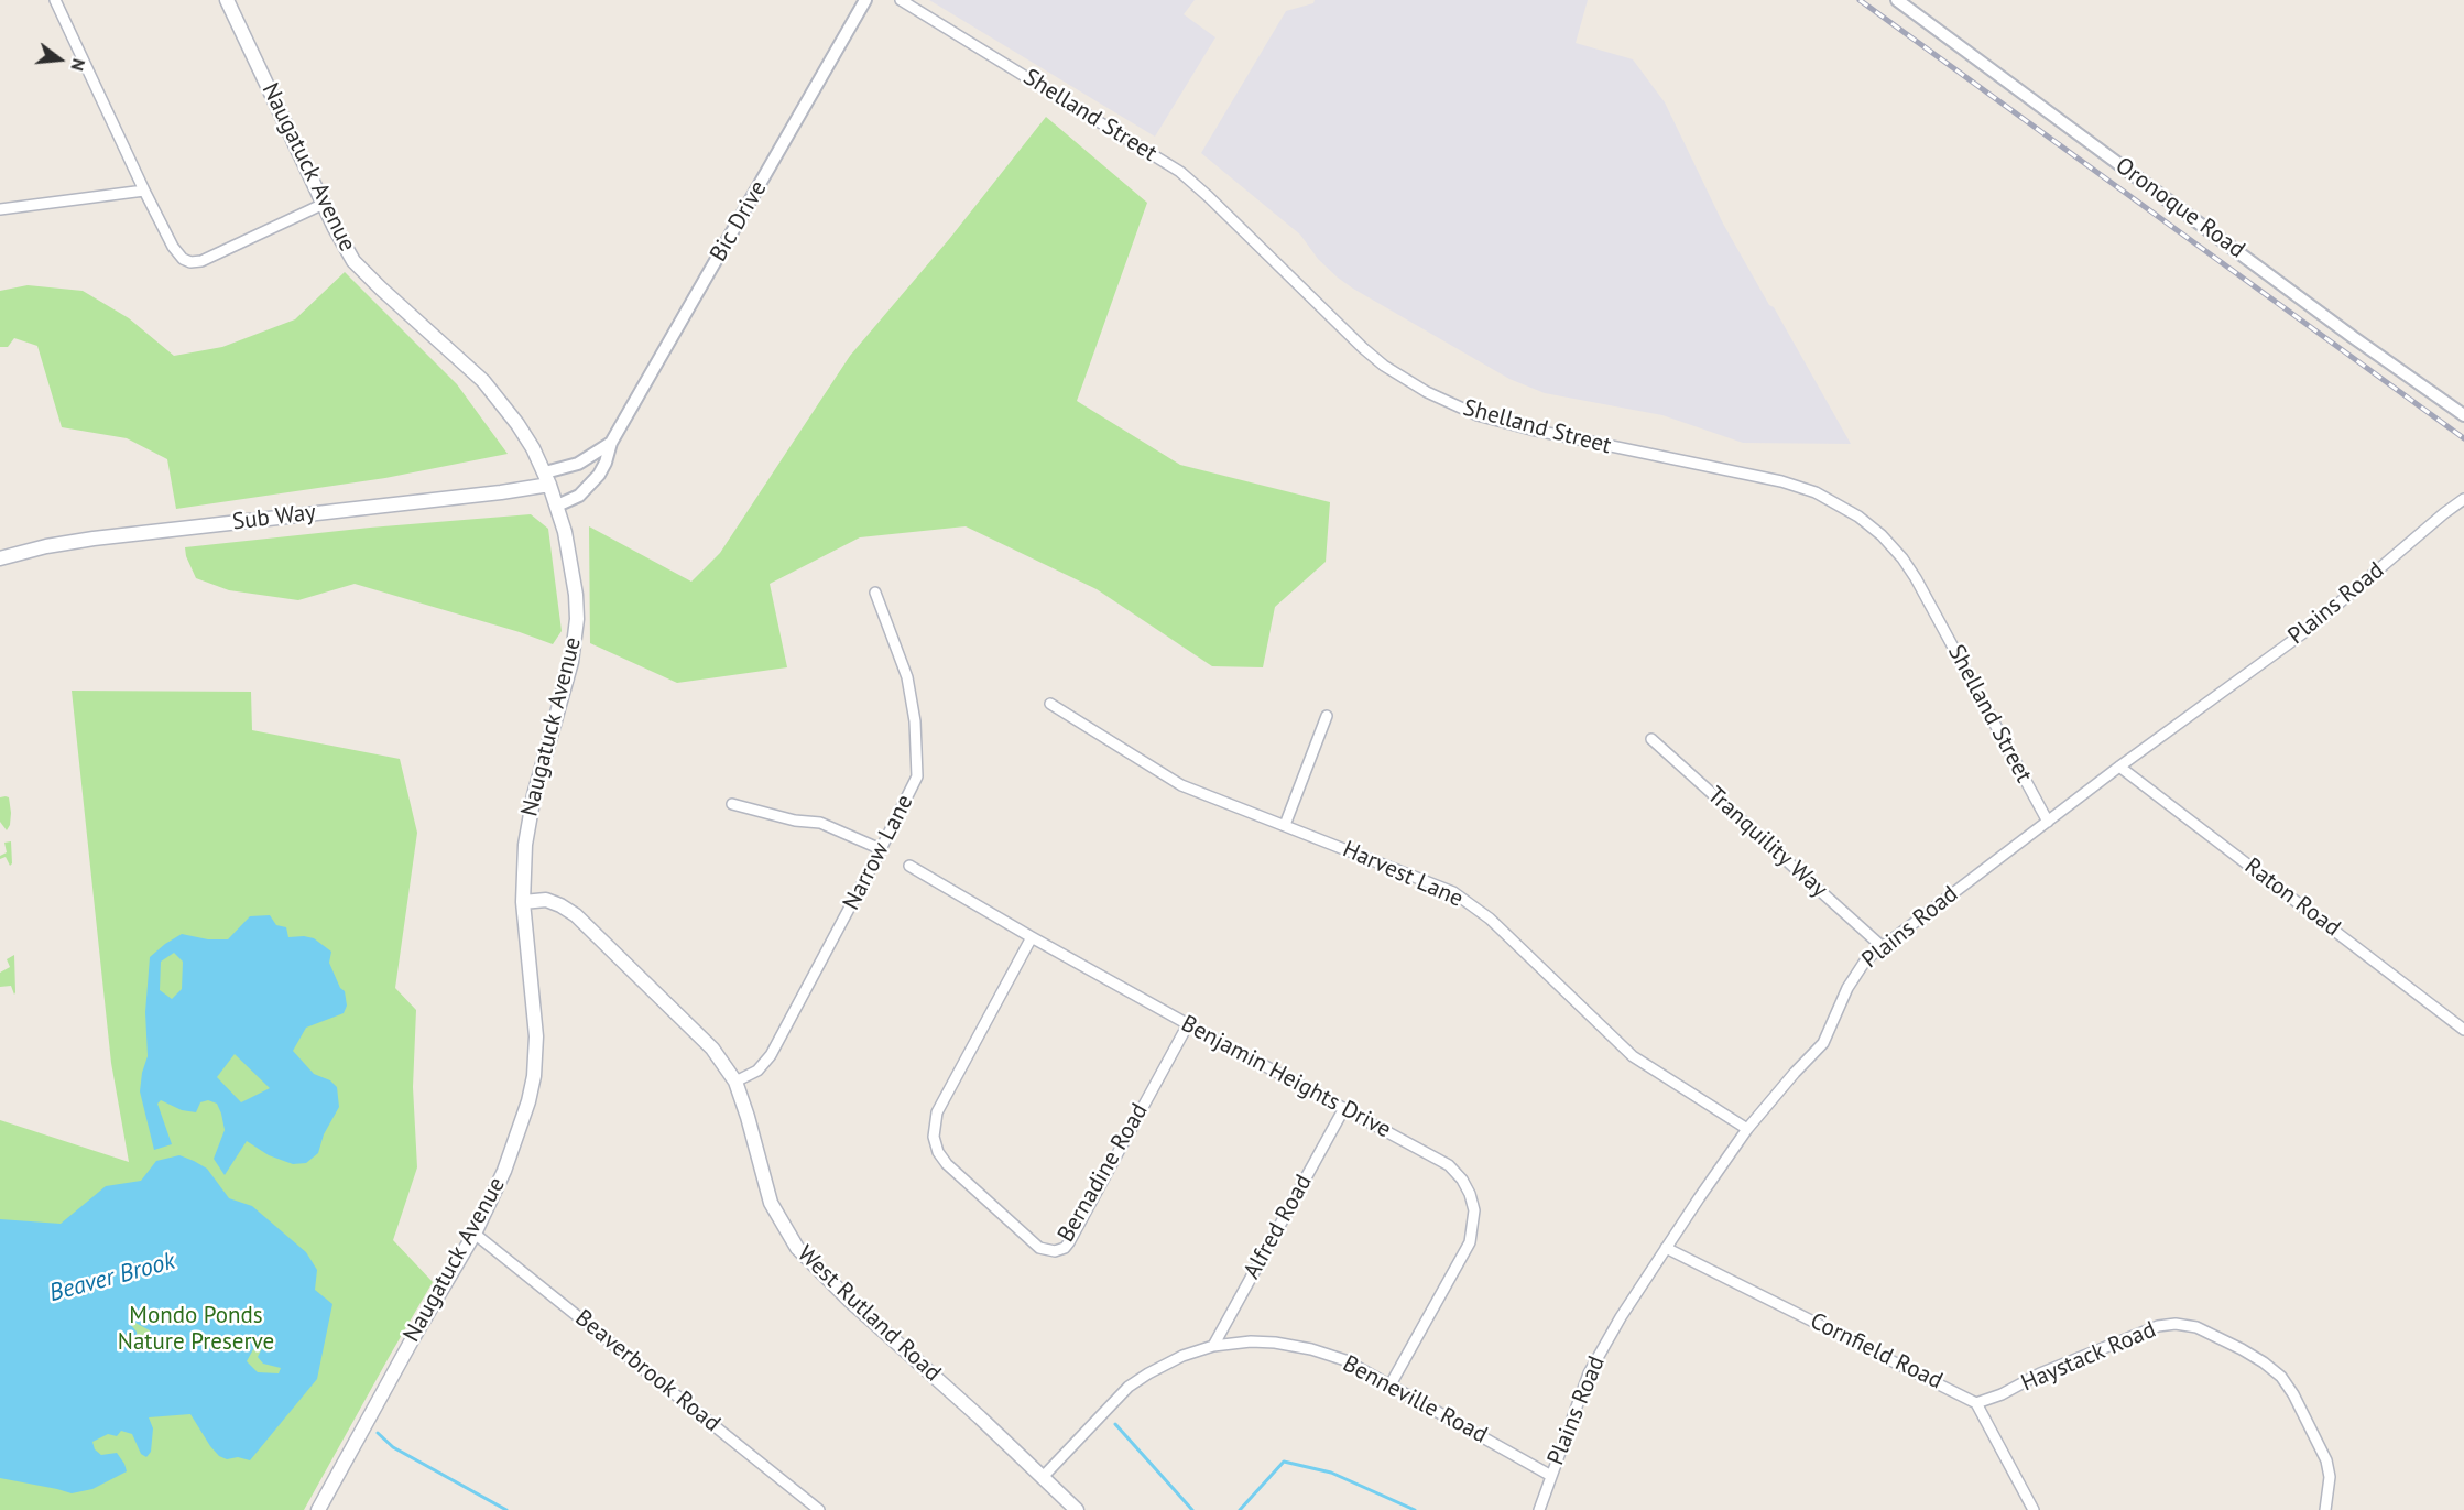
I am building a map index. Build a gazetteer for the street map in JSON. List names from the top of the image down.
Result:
{
  "streets": {
    "main road": ["Naugatuck Avenue", "Sub Way", "West Rutland Road"],
    "street": [
      "Shelland Street",
      "Oronoque Road",
      "Bic Drive",
      "Plains Road",
      "Tranquility Way",
      "Narrow Lane",
      "Harvest Lane",
      "Raton Road",
      "Benjamin Heights Drive",
      "Bernadine Road",
      "Alfred Road",
      "Cornfield Road",
      "Haystack Road",
      "Beaverbrook Road",
      "Benneville Road"
    ]
  },
  "crossings": [
    ["Shelland Street", "Plains Road"],
    ["Naugatuck Avenue", "Bic Drive"],
    ["Naugatuck Avenue", "Sub Way"],
    ["Naugatuck Avenue", "West Rutland Road"],
    ["Naugatuck Avenue", "Beaverbrook Road"],
    ["Bic Drive", "Sub Way"],
    ["Plains Road", "Tranquility Way"],
    ["Plains Road", "Harvest Lane"],
    ["Plains Road", "Raton Road"],
    ["Plains Road", "Cornfield Road"],
    ["Plains Road", "Benneville Road"],
    ["Narrow Lane", "West Rutland Road"],
    ["Benjamin Heights Drive", "Bernadine Road"],
    ["Benjamin Heights Drive", "Alfred Road"],
    ["Benjamin Heights Drive", "Benneville Road"],
    ["Alfred Road", "Benneville Road"],
    ["West Rutland Road", "Benneville Road"],
    ["Cornfield Road", "Haystack Road"]
  ],
  "water": ["Beaver Brook"],
  "parks": ["Mondo Ponds Nature Preserve"],
  "north": "right"
}
